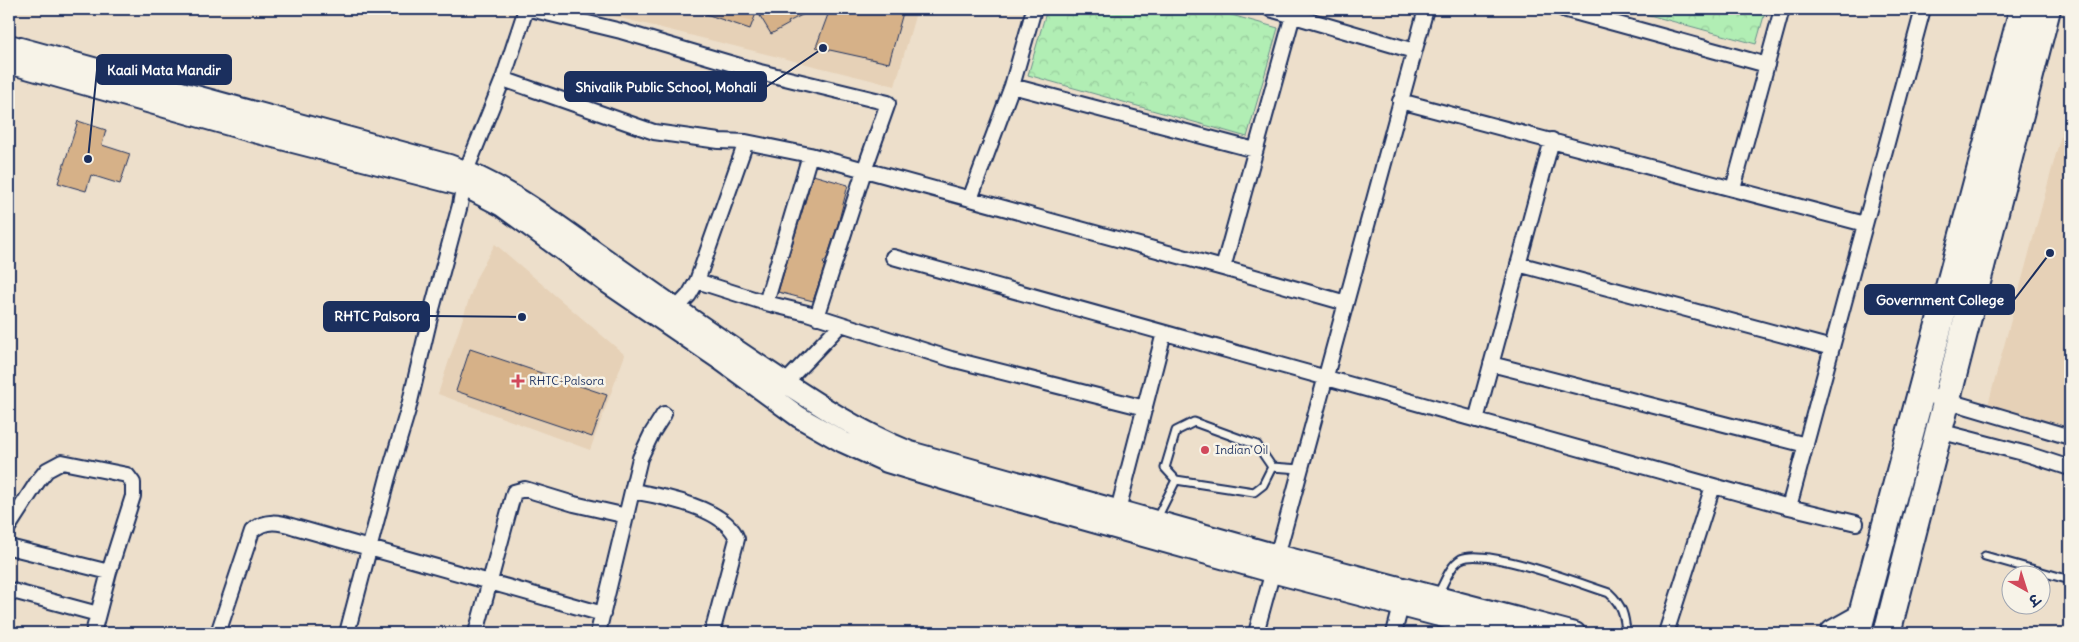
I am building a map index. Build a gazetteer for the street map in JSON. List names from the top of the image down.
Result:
{
  "places": {
    "other": [
      "Shivalik Public School, Mohali",
      "Kaali Mata Mandir",
      "Government College",
      "RHTC Palsora",
      "Indian Oil"
    ],
    "health": ["RHTC-Palsora"]
  },
  "north": "bottom right"
}
